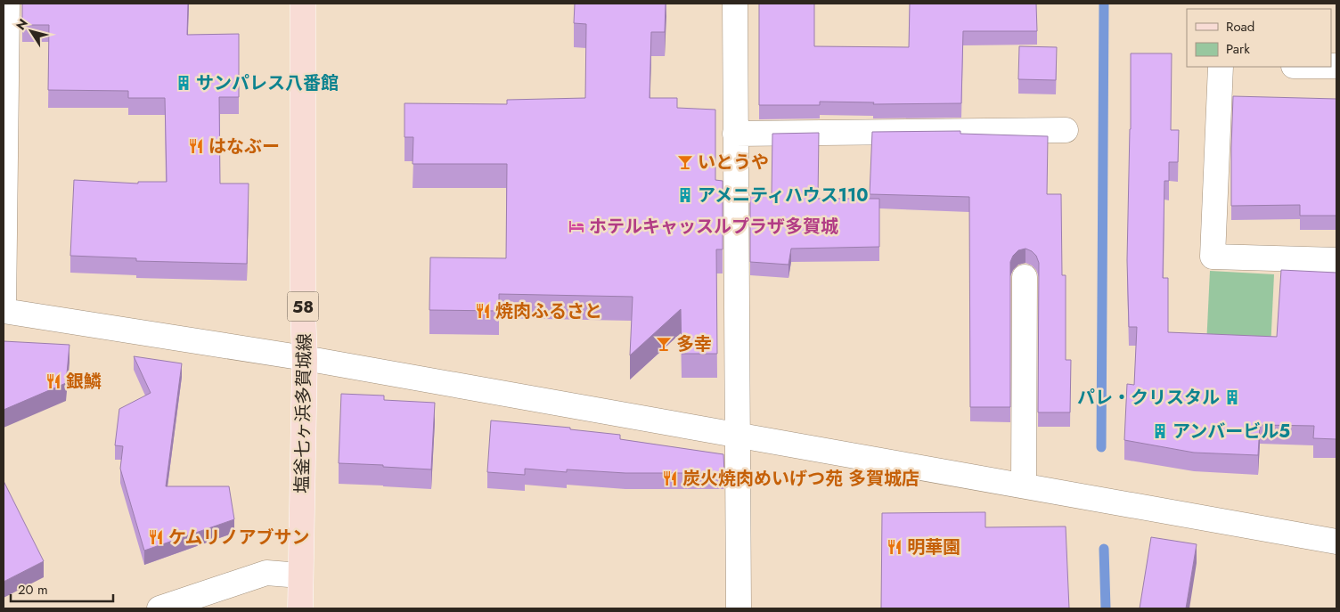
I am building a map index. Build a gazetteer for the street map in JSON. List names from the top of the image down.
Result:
{
  "streets": {
    "main road": ["58", "塩釜七ヶ浜多賀城線"]
  },
  "places": {
    "building": [
      "サンパレス八番館",
      "アメニティハウス110",
      "パレ・クリスタル",
      "アンバービル5"
    ],
    "restaurant": [
      "はなぶー",
      "焼肉ふるさと",
      "銀鱗",
      "炭火焼肉めいげつ苑 多賀城店",
      "ケムリノアブサン",
      "明華園"
    ],
    "bar": ["いとうや", "多幸"],
    "hotel": ["ホテルキャッスルプラザ多賀城"]
  },
  "legend": ["Road", "Park"],
  "scale_bar": "20 m",
  "north": "top left"
}
